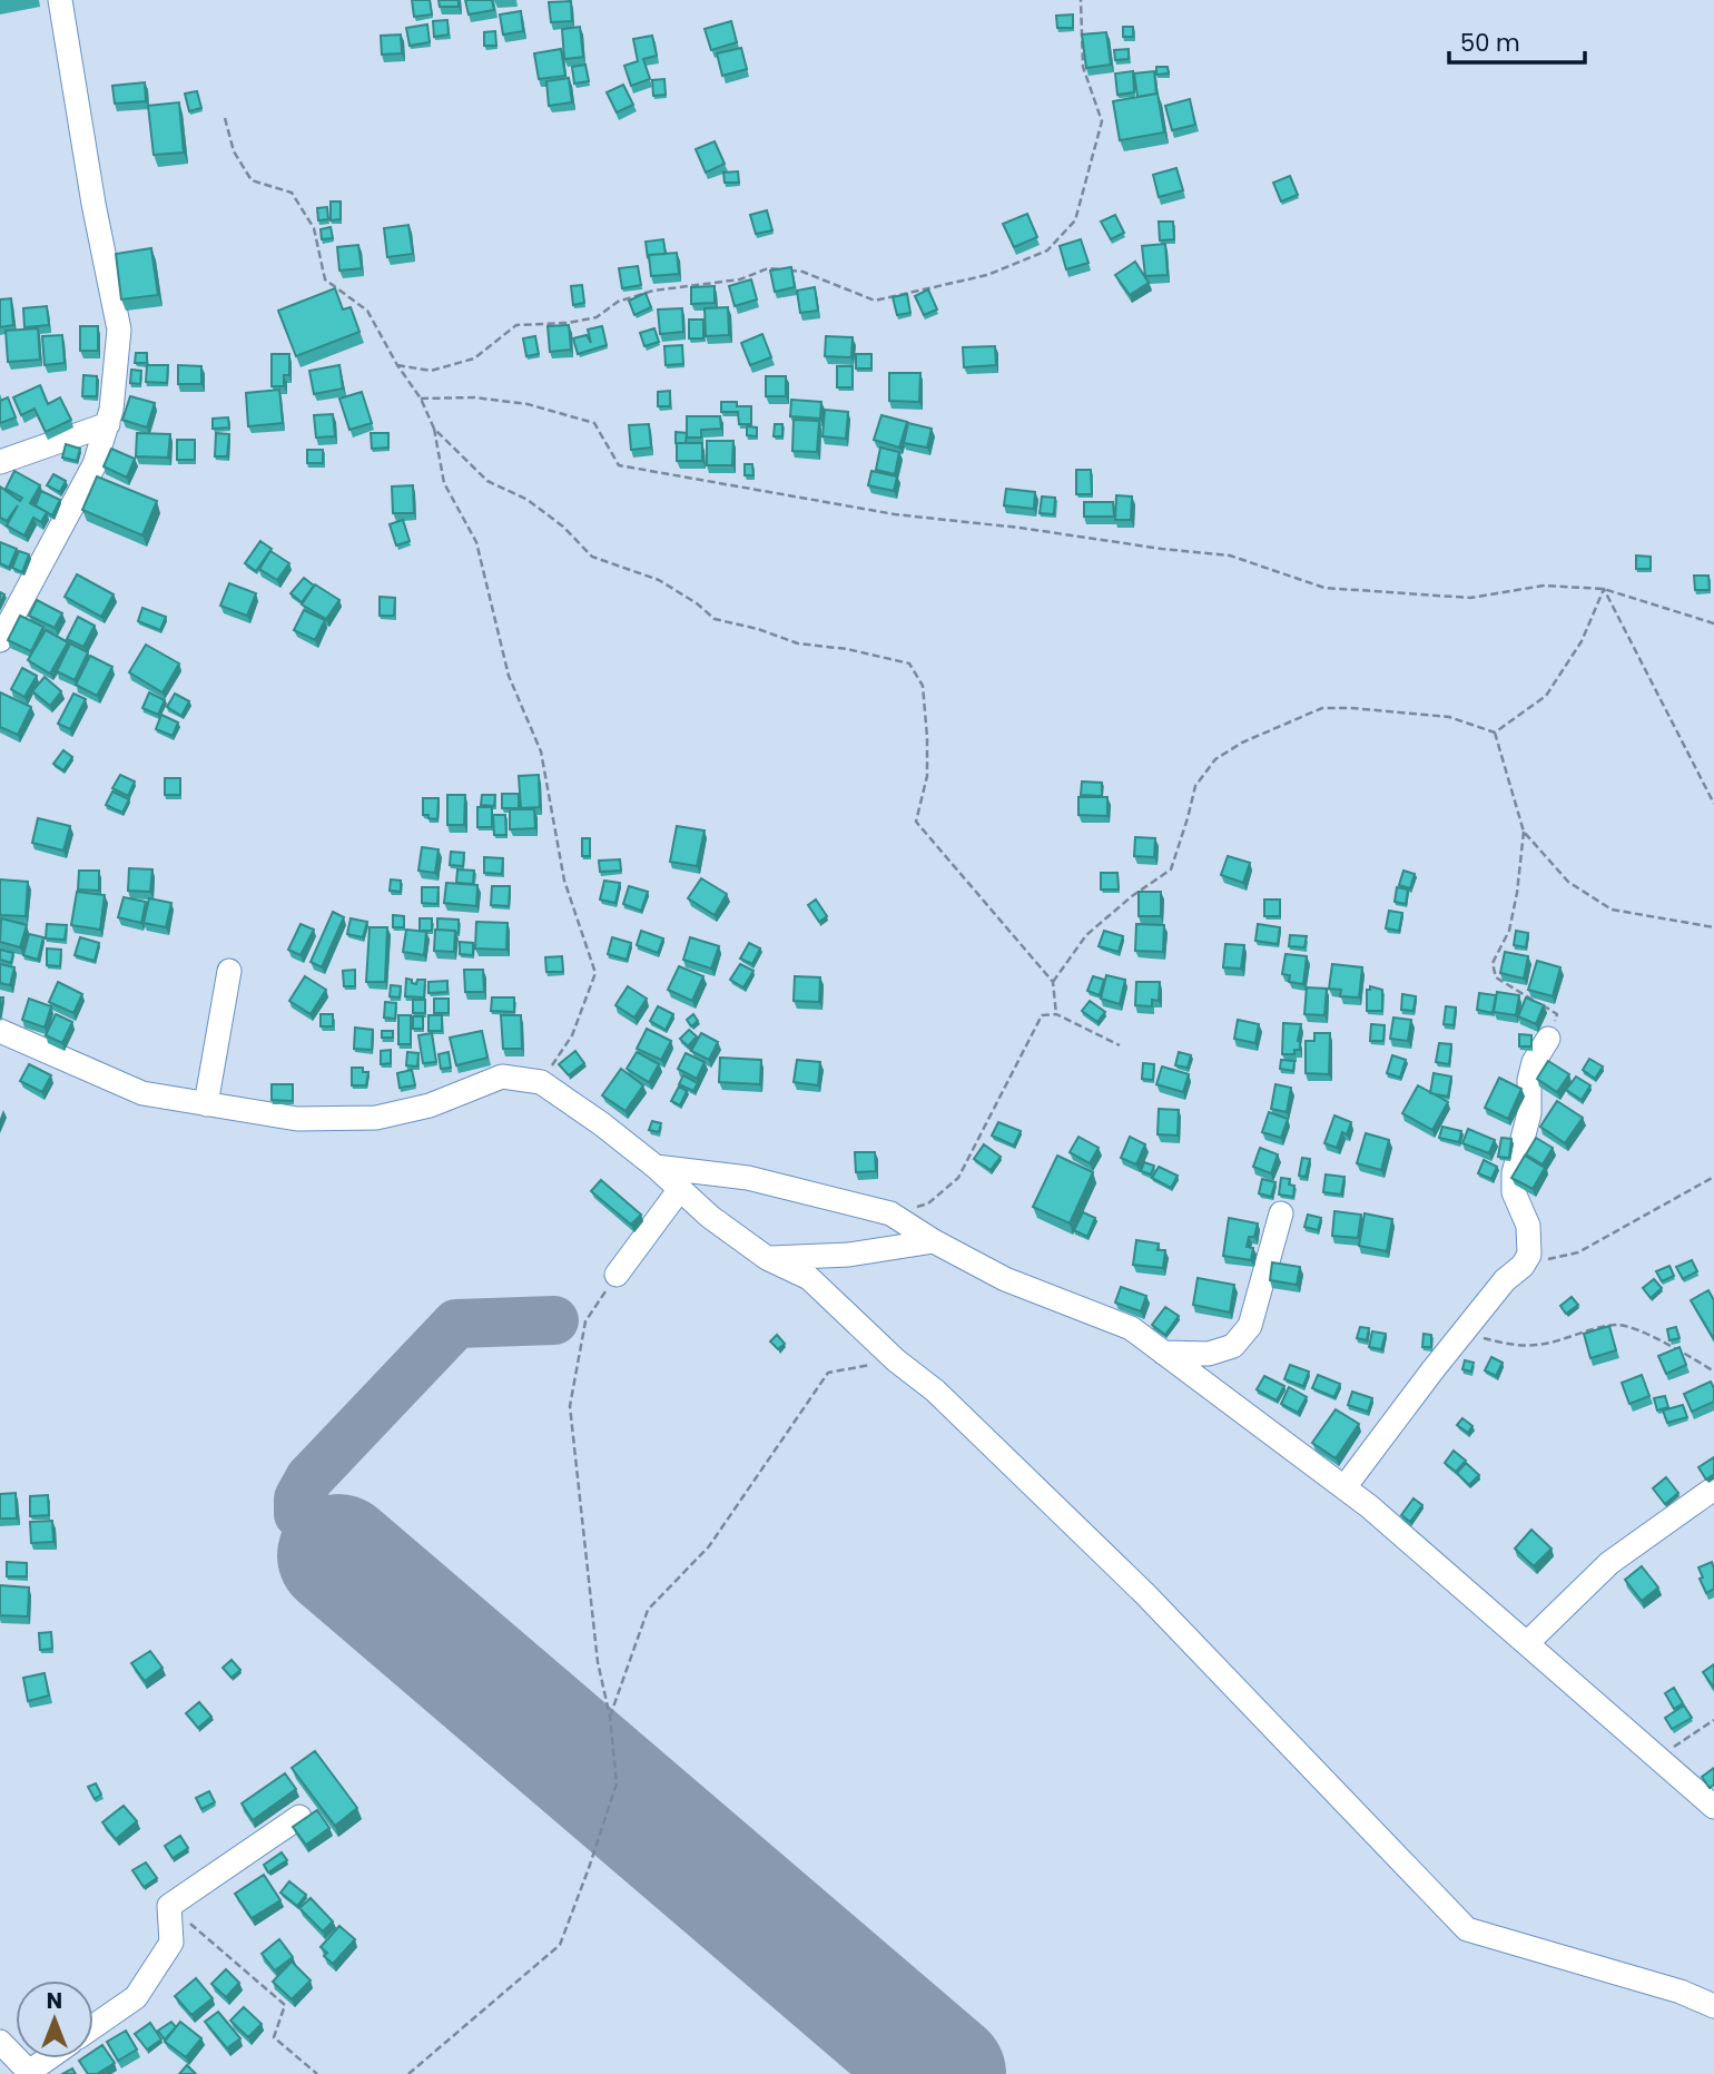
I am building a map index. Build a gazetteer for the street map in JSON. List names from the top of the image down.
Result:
{
  "scale_bar": "50 m",
  "north": "top"
}
